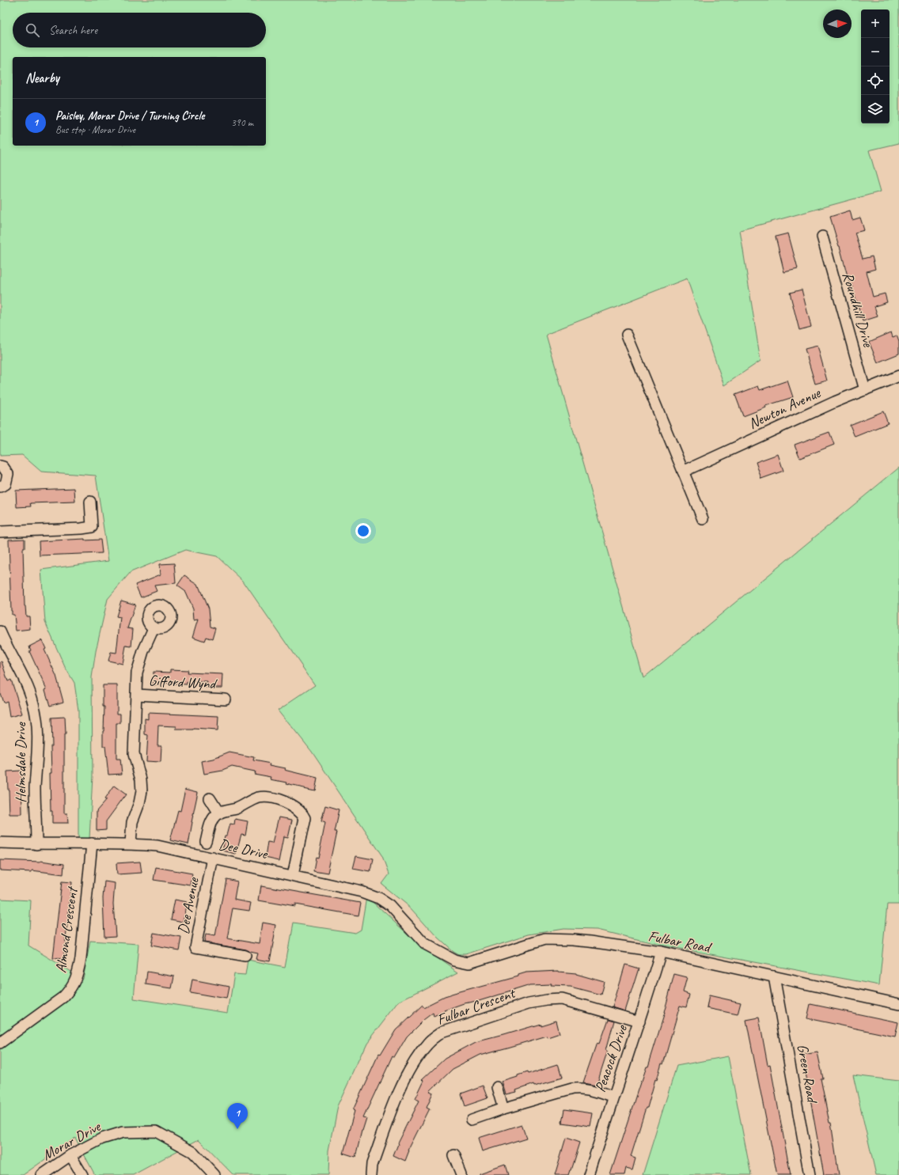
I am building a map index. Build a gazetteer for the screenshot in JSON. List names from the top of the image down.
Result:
{
  "streets": {
    "street": [
      "Roundhill Drive",
      "Newton Avenue",
      "Gifford Wynd",
      "Helmsdale Drive",
      "Dee Drive",
      "Dee Avenue",
      "Almond Crescent",
      "Fulbar Road",
      "Fulbar Crescent",
      "Peacock Drive",
      "Green Road",
      "Morar Drive"
    ]
  },
  "crossings": [
    ["Roundhill Drive", "Newton Avenue"],
    ["Gifford Wynd", "Dee Drive"],
    ["Helmsdale Drive", "Dee Drive"],
    ["Dee Drive", "Dee Avenue"],
    ["Dee Drive", "Almond Crescent"],
    ["Dee Drive", "Fulbar Road"],
    ["Fulbar Road", "Peacock Drive"],
    ["Fulbar Road", "Green Road"],
    ["Fulbar Crescent", "Peacock Drive"]
  ],
  "north": "right",
  "page": {
    "map_buttons": ["+", "−"],
    "search": "Search here",
    "heading": "Nearby",
    "list": [
      {
        "mark": "1",
        "name": "Paisley, Morar Drive / Turning Circle",
        "note": "Bus stop · Morar Drive",
        "value": "390 m"
      }
    ],
    "pins": "1"
  }
}
